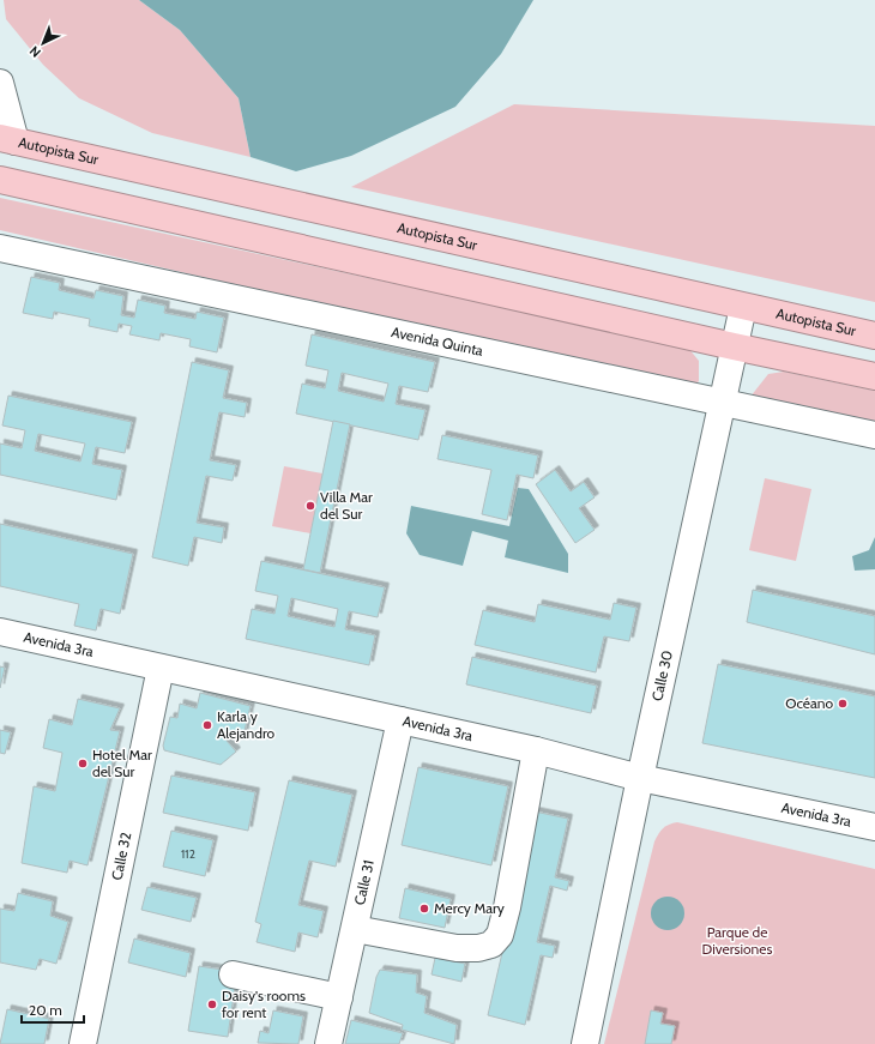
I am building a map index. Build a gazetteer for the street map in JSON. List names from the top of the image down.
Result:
{
  "streets": {
    "highway": ["Autopista Sur"],
    "street": [
      "Avenida Quinta",
      "Avenida 3ra",
      "Calle 30",
      "Calle 32",
      "Calle 31"
    ]
  },
  "crossings": [
    ["Autopista Sur", "Calle 30"],
    ["Avenida Quinta", "Calle 30"],
    ["Avenida 3ra", "Calle 30"],
    ["Avenida 3ra", "Calle 32"],
    ["Avenida 3ra", "Calle 31"]
  ],
  "parks": ["Parque de Diversiones"],
  "places": [
    "Villa Mar del Sur",
    "Océano",
    "Karla y Alejandro",
    "Hotel Mar del Sur",
    "Mercy Mary",
    "Daisy's rooms for rent"
  ],
  "house_numbers": ["112"],
  "scale_bar": "20 m",
  "north": "bottom left"
}
